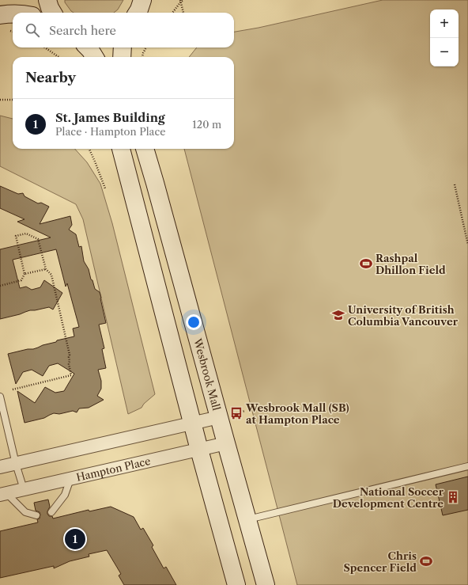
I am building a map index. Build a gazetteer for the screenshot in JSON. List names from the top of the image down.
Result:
{
  "streets": {
    "main road": ["Wesbrook Mall"],
    "street": ["Hampton Place"]
  },
  "crossings": [
    ["Wesbrook Mall", "Hampton Place"]
  ],
  "places": {
    "sports": ["Rashpal Dhillon Field", "Chris Spencer Field"],
    "school or university": ["University of British Columbia Vancouver"],
    "bus stop": ["Wesbrook Mall (SB) at Hampton Place"],
    "building": ["National Soccer Development Centre"]
  },
  "page": {
    "map_buttons": ["+", "−"],
    "search": "Search here",
    "heading": "Nearby",
    "list": [
      {
        "mark": "1",
        "name": "St. James Building",
        "note": "Place · Hampton Place",
        "value": "120 m"
      }
    ],
    "pins": "1"
  }
}
